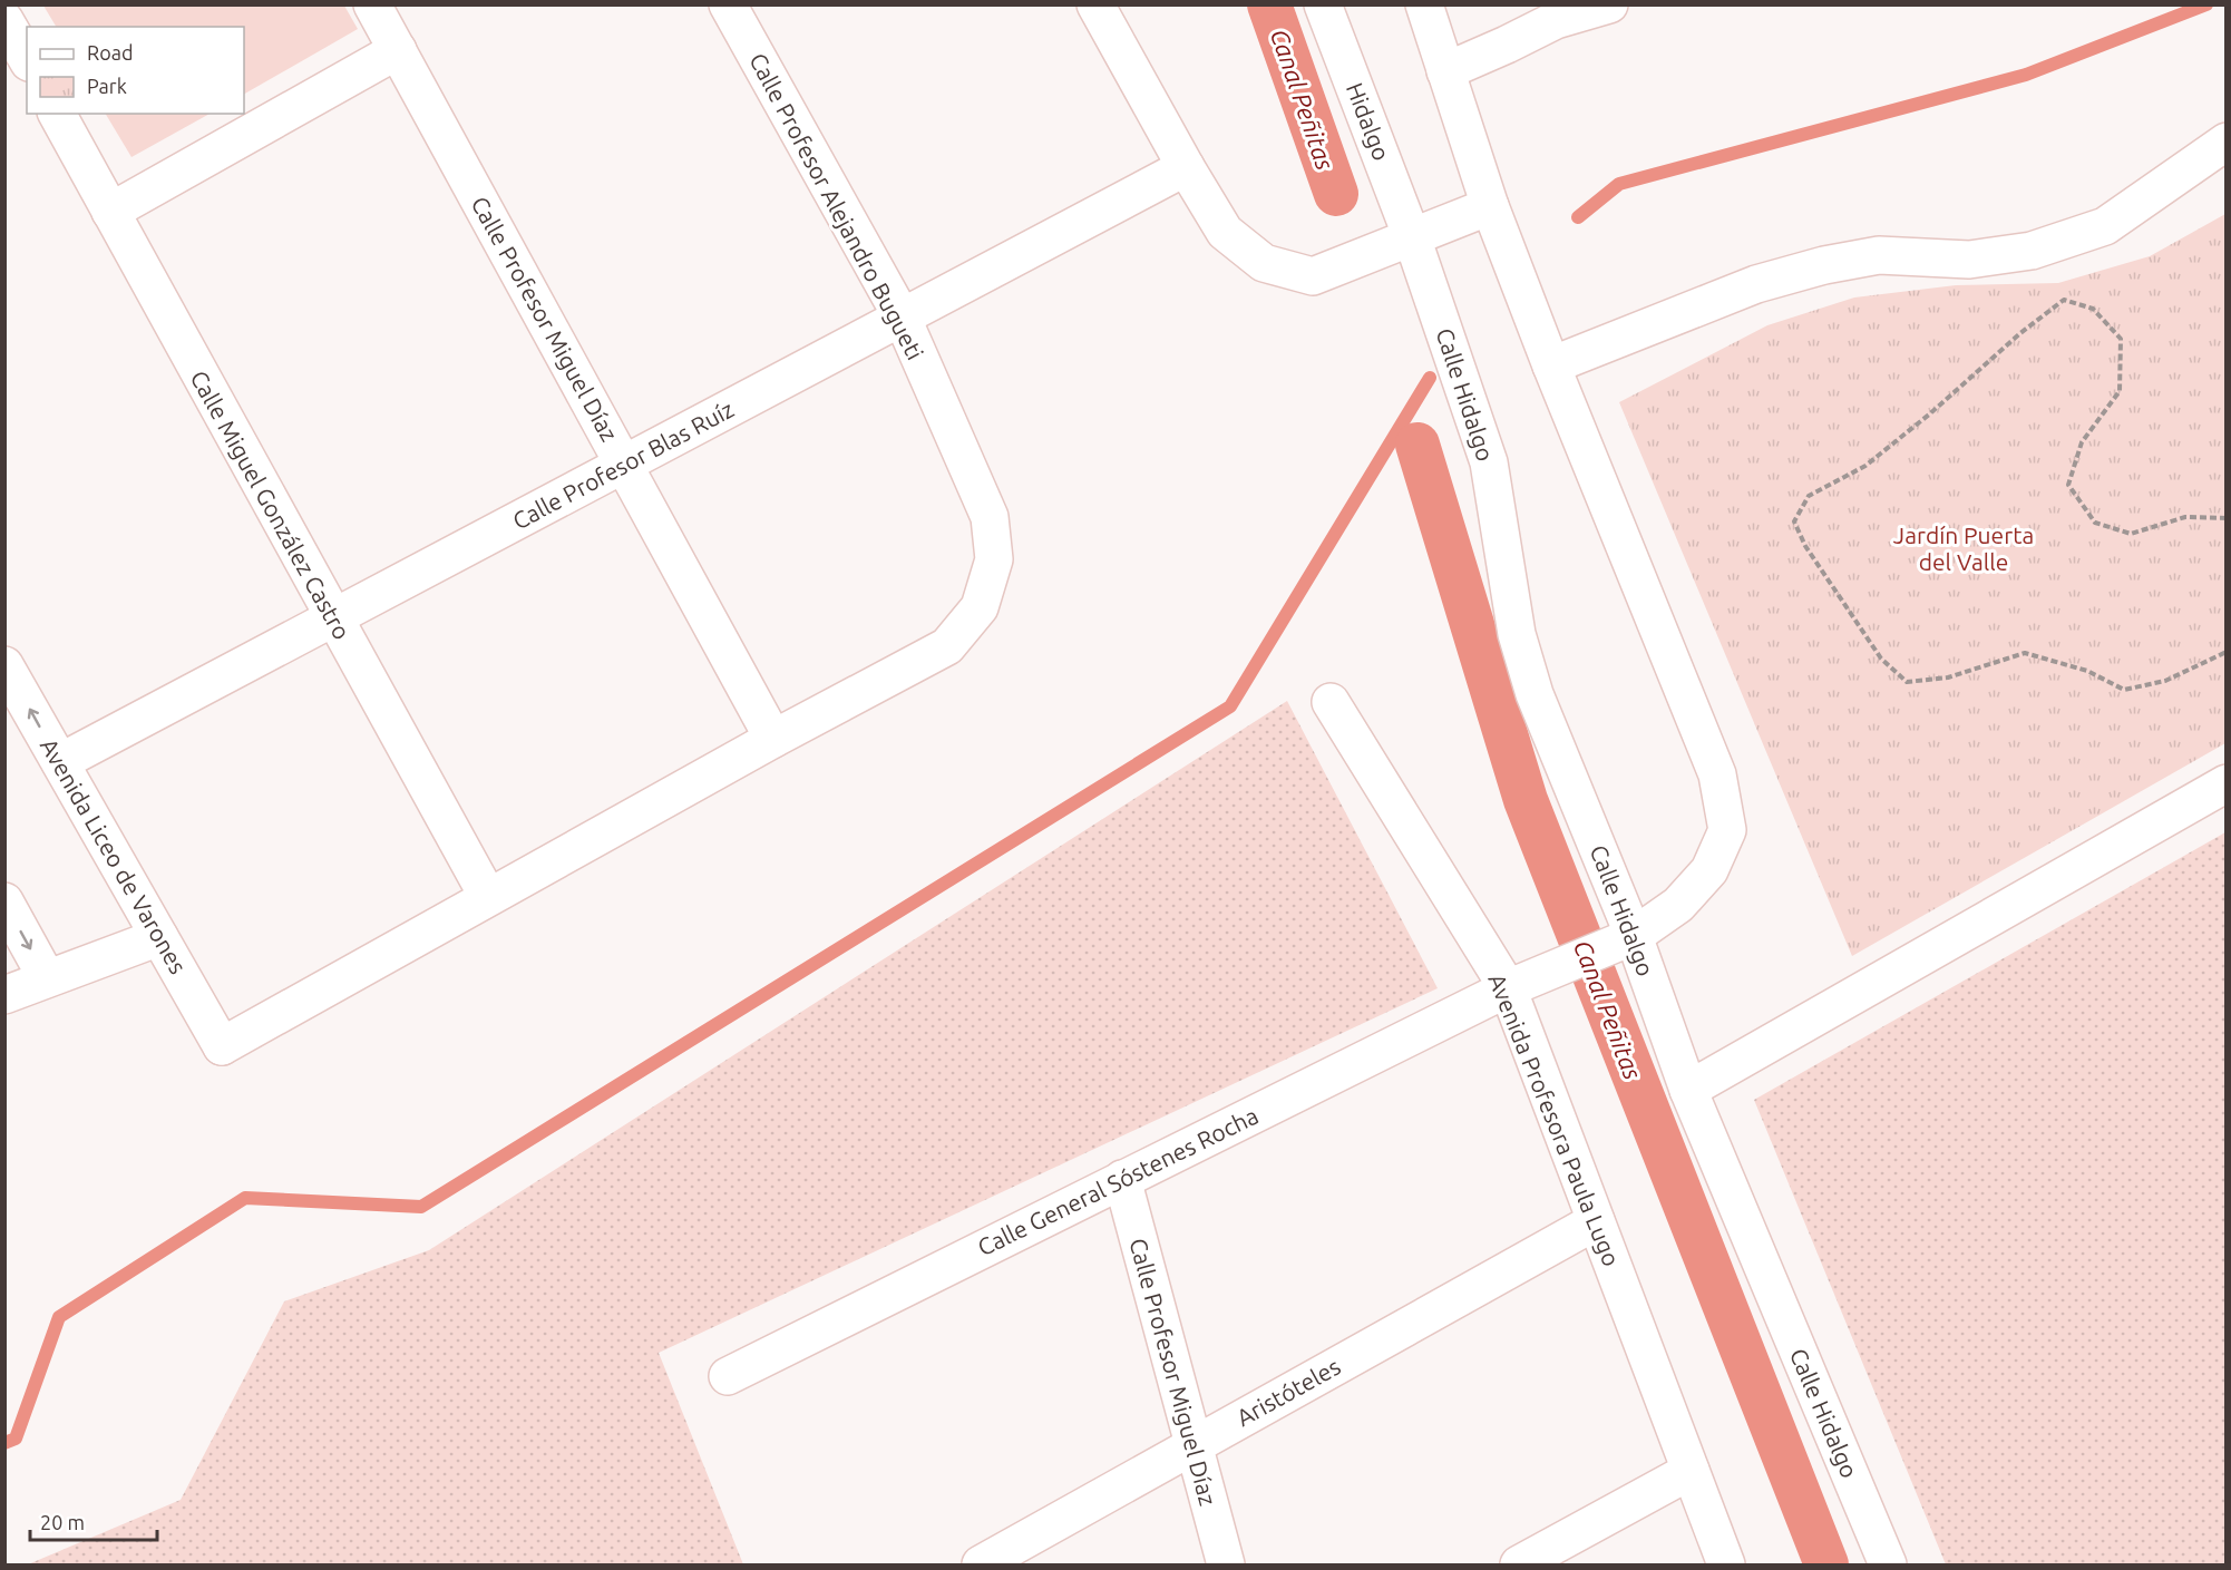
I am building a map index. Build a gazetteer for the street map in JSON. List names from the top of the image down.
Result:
{
  "streets": {
    "street": [
      "Hidalgo",
      "Calle Profesor Alejandro Bugueti",
      "Calle Profesor Miguel Díaz",
      "Calle Hidalgo",
      "Calle Profesor Blas Ruíz",
      "Calle Miguel González Castro",
      "Avenida Liceo de Varones",
      "Avenida Profesora Paula Lugo",
      "Calle General Sóstenes Rocha",
      "Aristóteles"
    ]
  },
  "crossings": [
    ["Hidalgo", "Calle Hidalgo"],
    ["Calle Profesor Alejandro Bugueti", "Calle Profesor Miguel Díaz"],
    ["Calle Profesor Alejandro Bugueti", "Calle Profesor Blas Ruíz"],
    ["Calle Profesor Miguel Díaz", "Calle Profesor Blas Ruíz"],
    ["Calle Profesor Miguel Díaz", "Calle General Sóstenes Rocha"],
    ["Calle Profesor Miguel Díaz", "Aristóteles"],
    ["Calle Profesor Blas Ruíz", "Calle Miguel González Castro"],
    ["Calle Profesor Blas Ruíz", "Avenida Liceo de Varones"],
    ["Calle Miguel González Castro", "Avenida Liceo de Varones"],
    ["Avenida Profesora Paula Lugo", "Calle General Sóstenes Rocha"],
    ["Avenida Profesora Paula Lugo", "Aristóteles"]
  ],
  "water": ["Canal Peñitas"],
  "parks": ["Jardín Puerta del Valle"],
  "legend": ["Road", "Park"],
  "scale_bar": "20 m"
}
